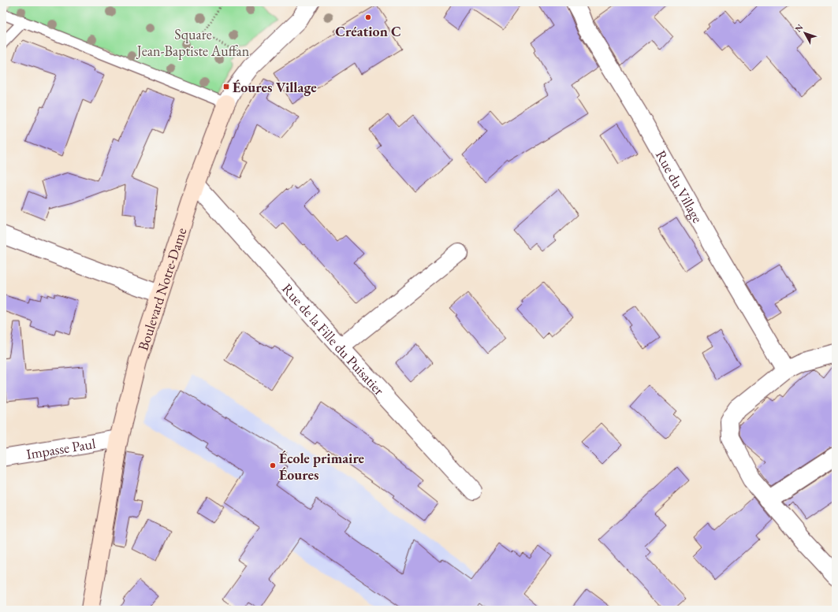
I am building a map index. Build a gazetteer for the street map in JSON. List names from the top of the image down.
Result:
{
  "streets": {
    "street": [
      "Rue du Village",
      "Boulevard Notre-Dame",
      "Rue de la Fille du Puisatier",
      "Impasse Paul"
    ]
  },
  "crossings": [
    ["Boulevard Notre-Dame", "Rue de la Fille du Puisatier"],
    ["Boulevard Notre-Dame", "Impasse Paul"]
  ],
  "parks": ["Square Jean-Baptiste Auffan"],
  "places": {
    "other": ["Création C", "École primaire Éoures"],
    "transit": ["Éoures Village"]
  },
  "north": "top left"
}
